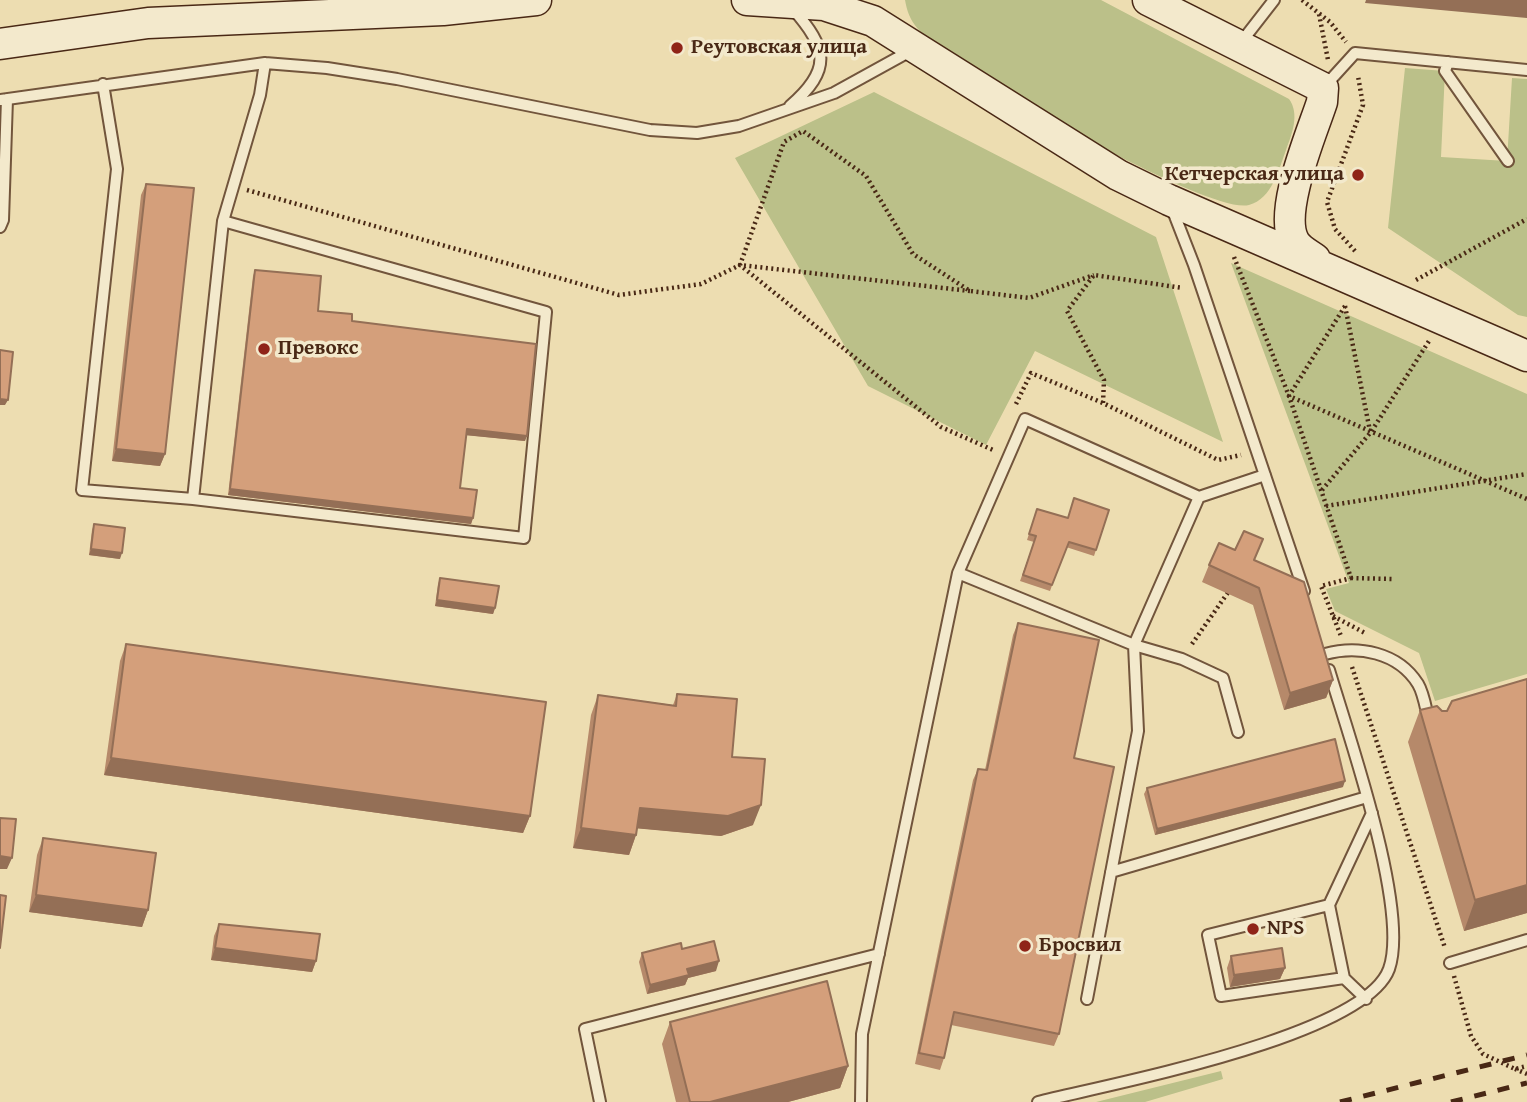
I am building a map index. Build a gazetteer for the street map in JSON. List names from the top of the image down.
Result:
{
  "places": [
    "Реутовская улица",
    "Кетчерская улица",
    "Превокс",
    "NPS",
    "Бросвил"
  ]
}
